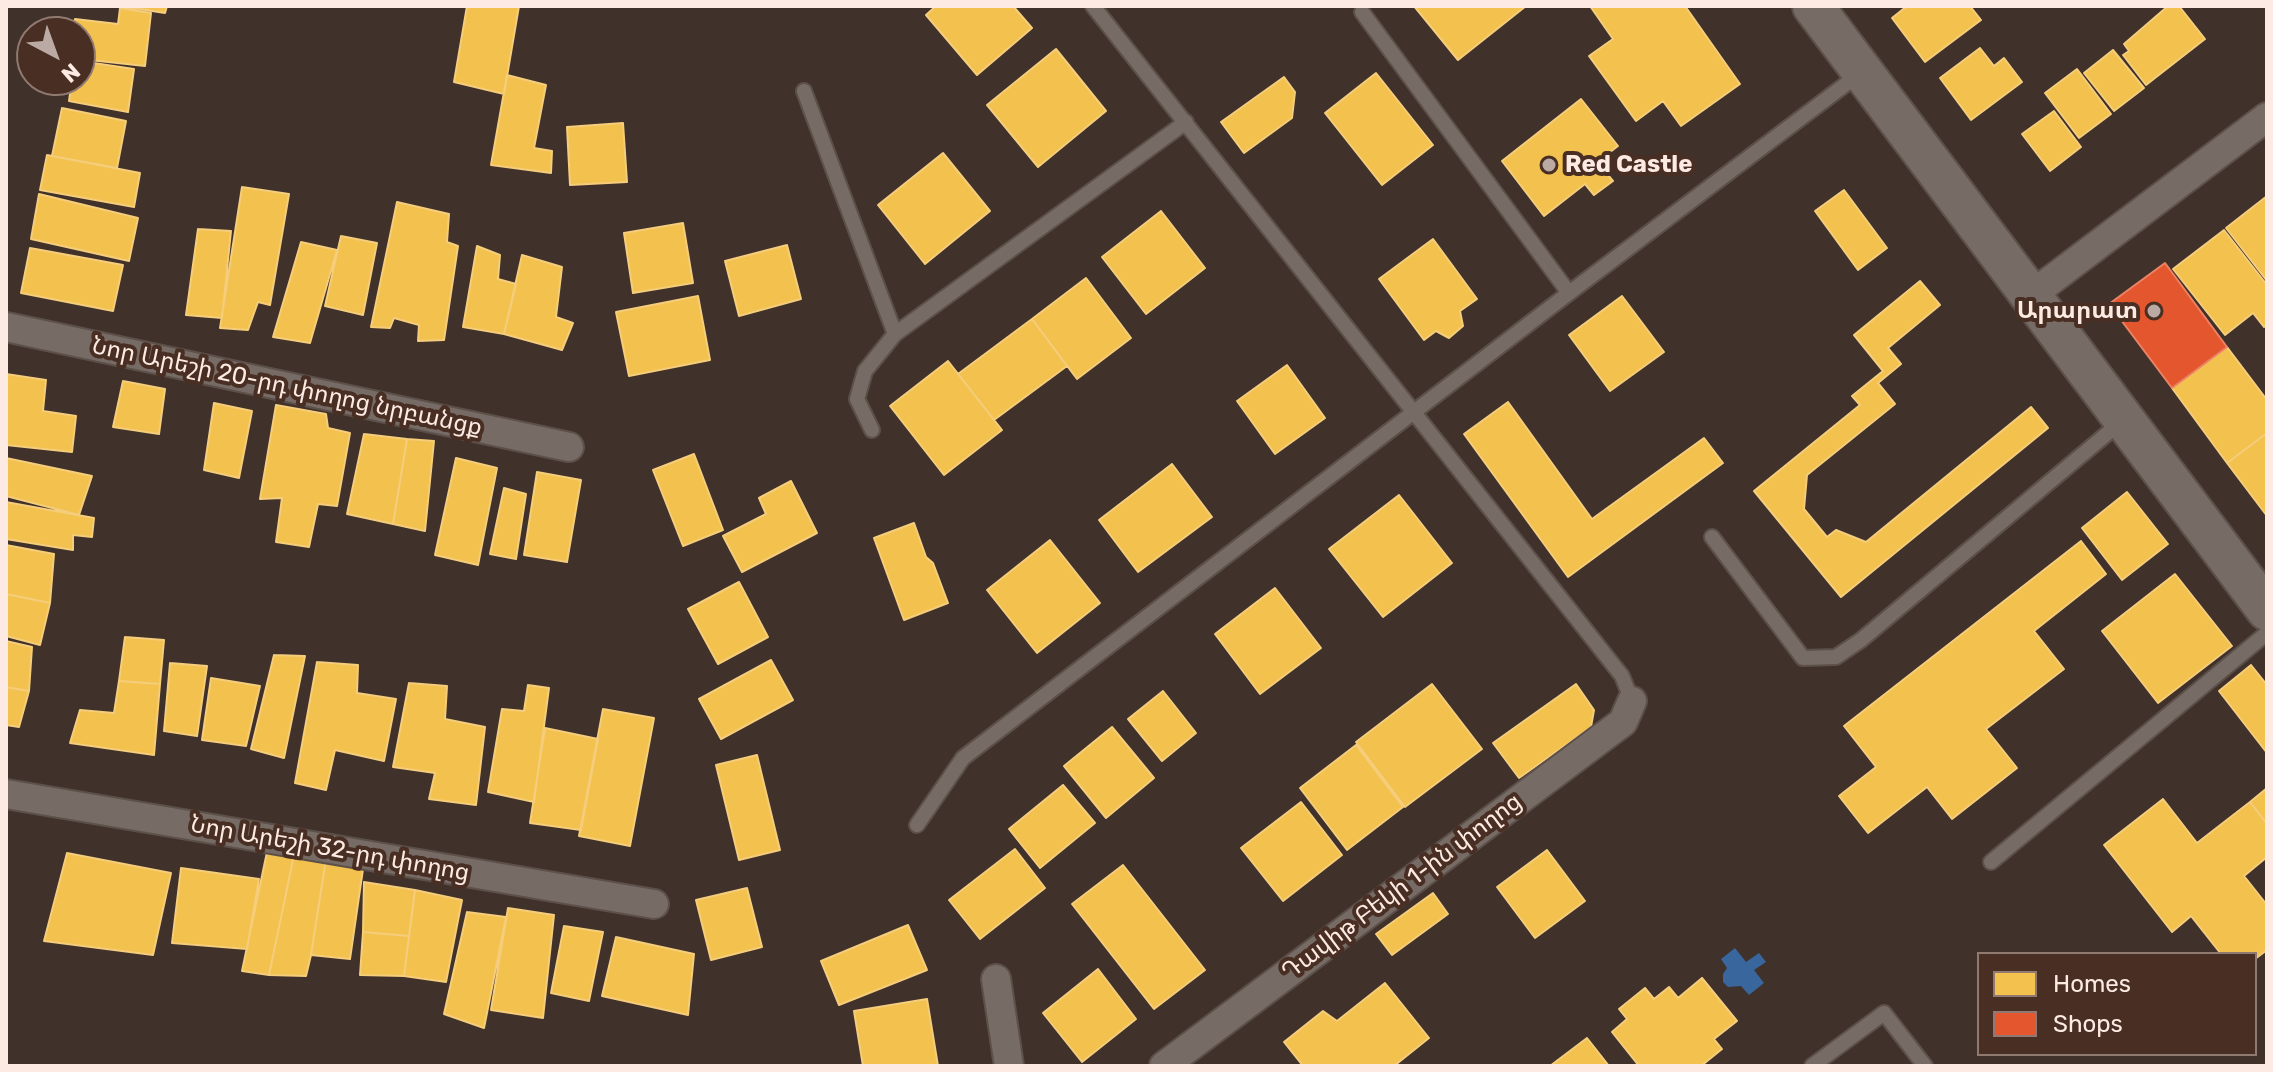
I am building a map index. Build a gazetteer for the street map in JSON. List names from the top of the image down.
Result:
{
  "streets": {
    "street": ["Նոր Արեշի 20-րդ փողոց նրբանցք", "Նոր Արեշի 32-րդ փողոց", "Դավիթ Բեկի 1-ին փողոց"]
  },
  "places": ["Red Castle", "Արարատ"],
  "legend": ["Homes", "Shops"],
  "north": "bottom right"
}
